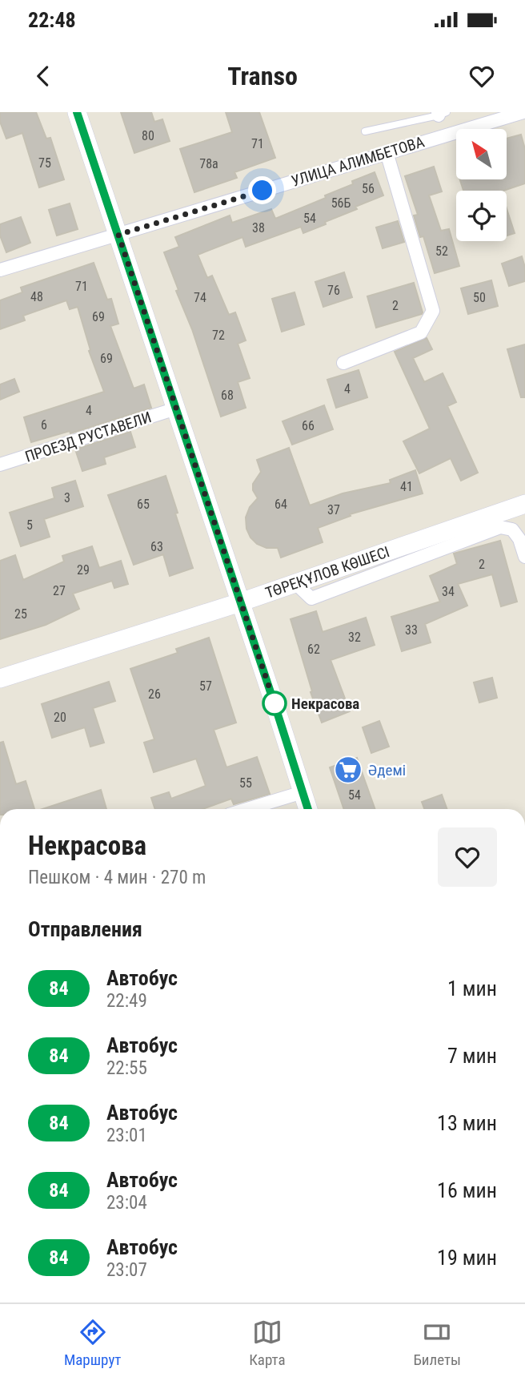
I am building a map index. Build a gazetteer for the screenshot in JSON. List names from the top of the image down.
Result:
{
  "streets": {
    "main road": ["ТӨРЕҚҰЛОВ КӨШЕСІ"],
    "street": ["УЛИЦА АЛИМБЕТОВА", "ПРОЕЗД РУСТАВЕЛИ"]
  },
  "places": {
    "other": ["Некрасова"],
    "supermarket": ["Әдемі"]
  },
  "lines": ["bus line 84"],
  "house_numbers": [
    "80",
    "71",
    "75",
    "78а",
    "56",
    "56Б",
    "54",
    "38",
    "52",
    "71",
    "76",
    "48",
    "74",
    "50",
    "2",
    "69",
    "72",
    "69",
    "4",
    "68",
    "4",
    "6",
    "66",
    "41",
    "3",
    "65",
    "64",
    "37",
    "5",
    "63",
    "2",
    "29",
    "27",
    "34",
    "25",
    "33",
    "32",
    "62",
    "57",
    "26",
    "20",
    "55",
    "54"
  ],
  "north": "top left",
  "page": {
    "status": "22:48",
    "header": "Transo",
    "heading": [
      ["Некрасова", "Пешком · 4 мин · 270 m"],
      "Отправления"
    ],
    "list": [
      {
        "mark": "84",
        "name": "Автобус",
        "note": "22:49",
        "value": "1 мин"
      },
      {
        "mark": "84",
        "name": "Автобус",
        "note": "22:55",
        "value": "7 мин"
      },
      {
        "mark": "84",
        "name": "Автобус",
        "note": "23:01",
        "value": "13 мин"
      },
      {
        "mark": "84",
        "name": "Автобус",
        "note": "23:04",
        "value": "16 мин"
      },
      {
        "mark": "84",
        "name": "Автобус",
        "note": "23:07",
        "value": "19 мин"
      }
    ],
    "tabs": ["Маршрут", "Карта", "Билеты"]
  }
}
